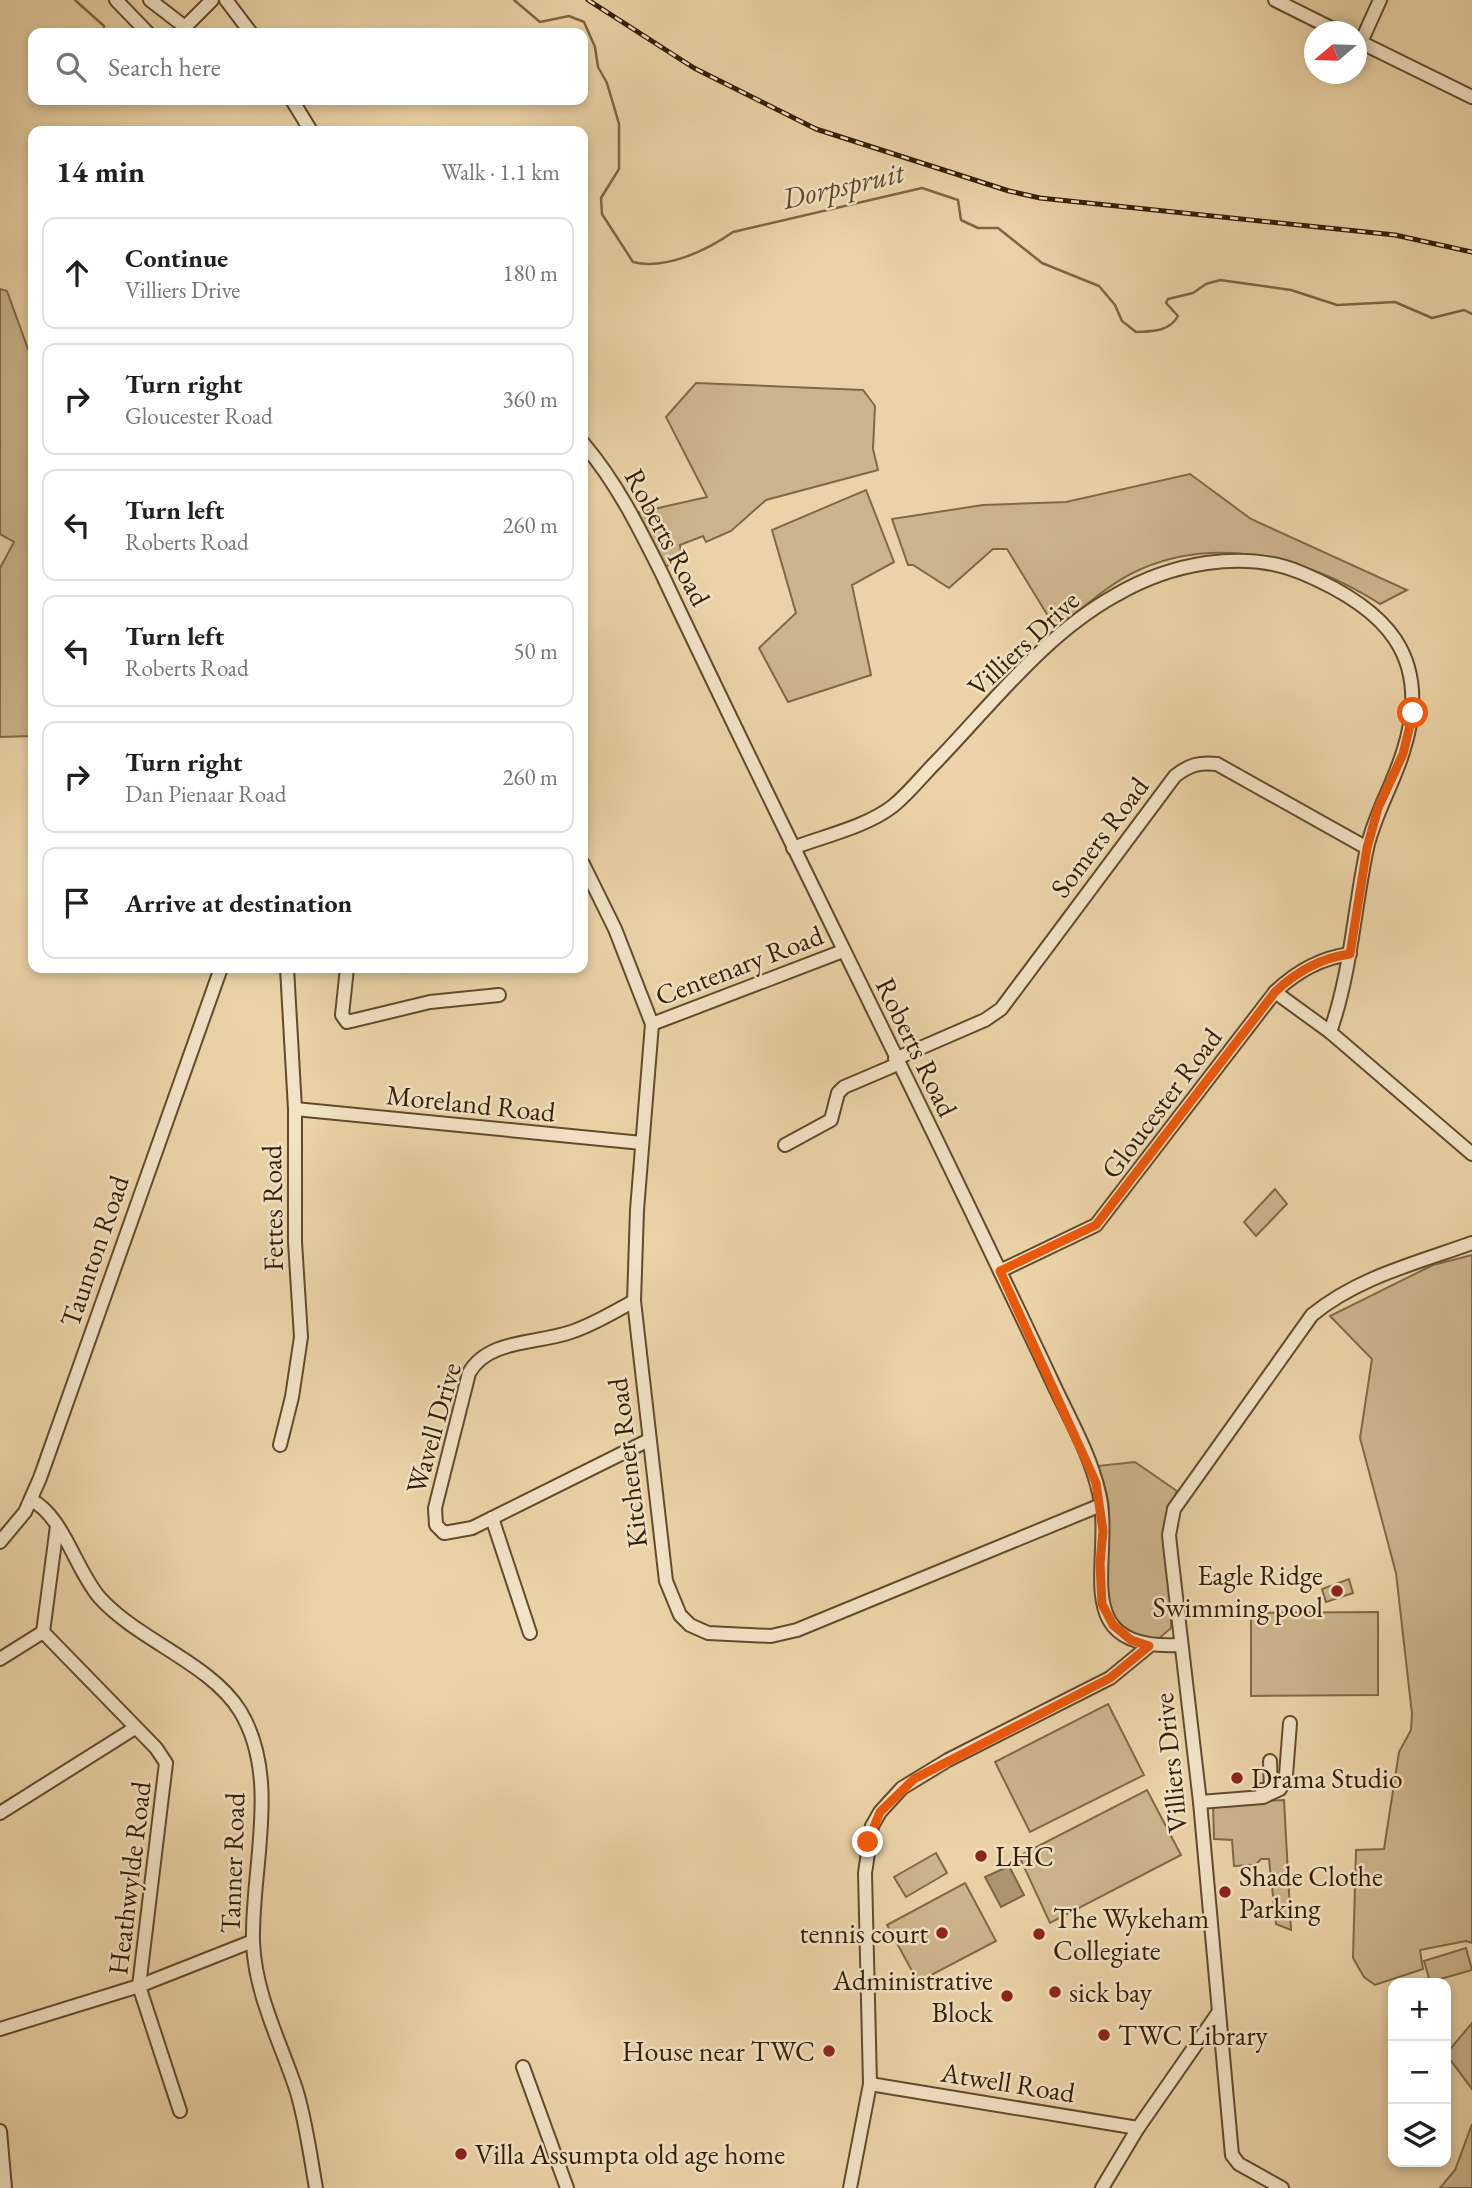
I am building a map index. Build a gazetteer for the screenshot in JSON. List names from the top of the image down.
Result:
{
  "streets": {
    "street": [
      "Roberts Road",
      "Villiers Drive",
      "Somers Road",
      "Centenary Road",
      "Moreland Road",
      "Gloucester Road",
      "Fettes Road",
      "Taunton Road",
      "Wavell Drive",
      "Kitchener Road",
      "Tanner Road",
      "Heathwylde Road",
      "Atwell Road"
    ]
  },
  "crossings": [
    ["Roberts Road", "Villiers Drive"],
    ["Roberts Road", "Somers Road"],
    ["Roberts Road", "Centenary Road"],
    ["Roberts Road", "Gloucester Road"],
    ["Roberts Road", "Kitchener Road"],
    ["Villiers Drive", "Somers Road"],
    ["Villiers Drive", "Gloucester Road"],
    ["Centenary Road", "Kitchener Road"],
    ["Moreland Road", "Fettes Road"],
    ["Moreland Road", "Kitchener Road"],
    ["Taunton Road", "Tanner Road"],
    ["Wavell Drive", "Kitchener Road"]
  ],
  "water": ["Dorpspruit"],
  "places": [
    "Eagle Ridge Swimming pool",
    "Drama Studio",
    "LHC",
    "Shade Clothe Parking",
    "tennis court",
    "The Wykeham Collegiate",
    "sick bay",
    "Administrative Block",
    "TWC Library",
    "House near TWC",
    "Villa Assumpta old age home"
  ],
  "north": "left",
  "page": {
    "search": "Search here",
    "heading": ["14 min", "Walk · 1.1 km"],
    "list": [
      ["Continue", "Villiers Drive", "180 m"],
      ["Turn right", "Gloucester Road", "360 m"],
      ["Turn left", "Roberts Road", "260 m"],
      ["Turn left", "Roberts Road", "50 m"],
      ["Turn right", "Dan Pienaar Road", "260 m"],
      "Arrive at destination"
    ],
    "map_buttons": ["+", "−"]
  }
}
